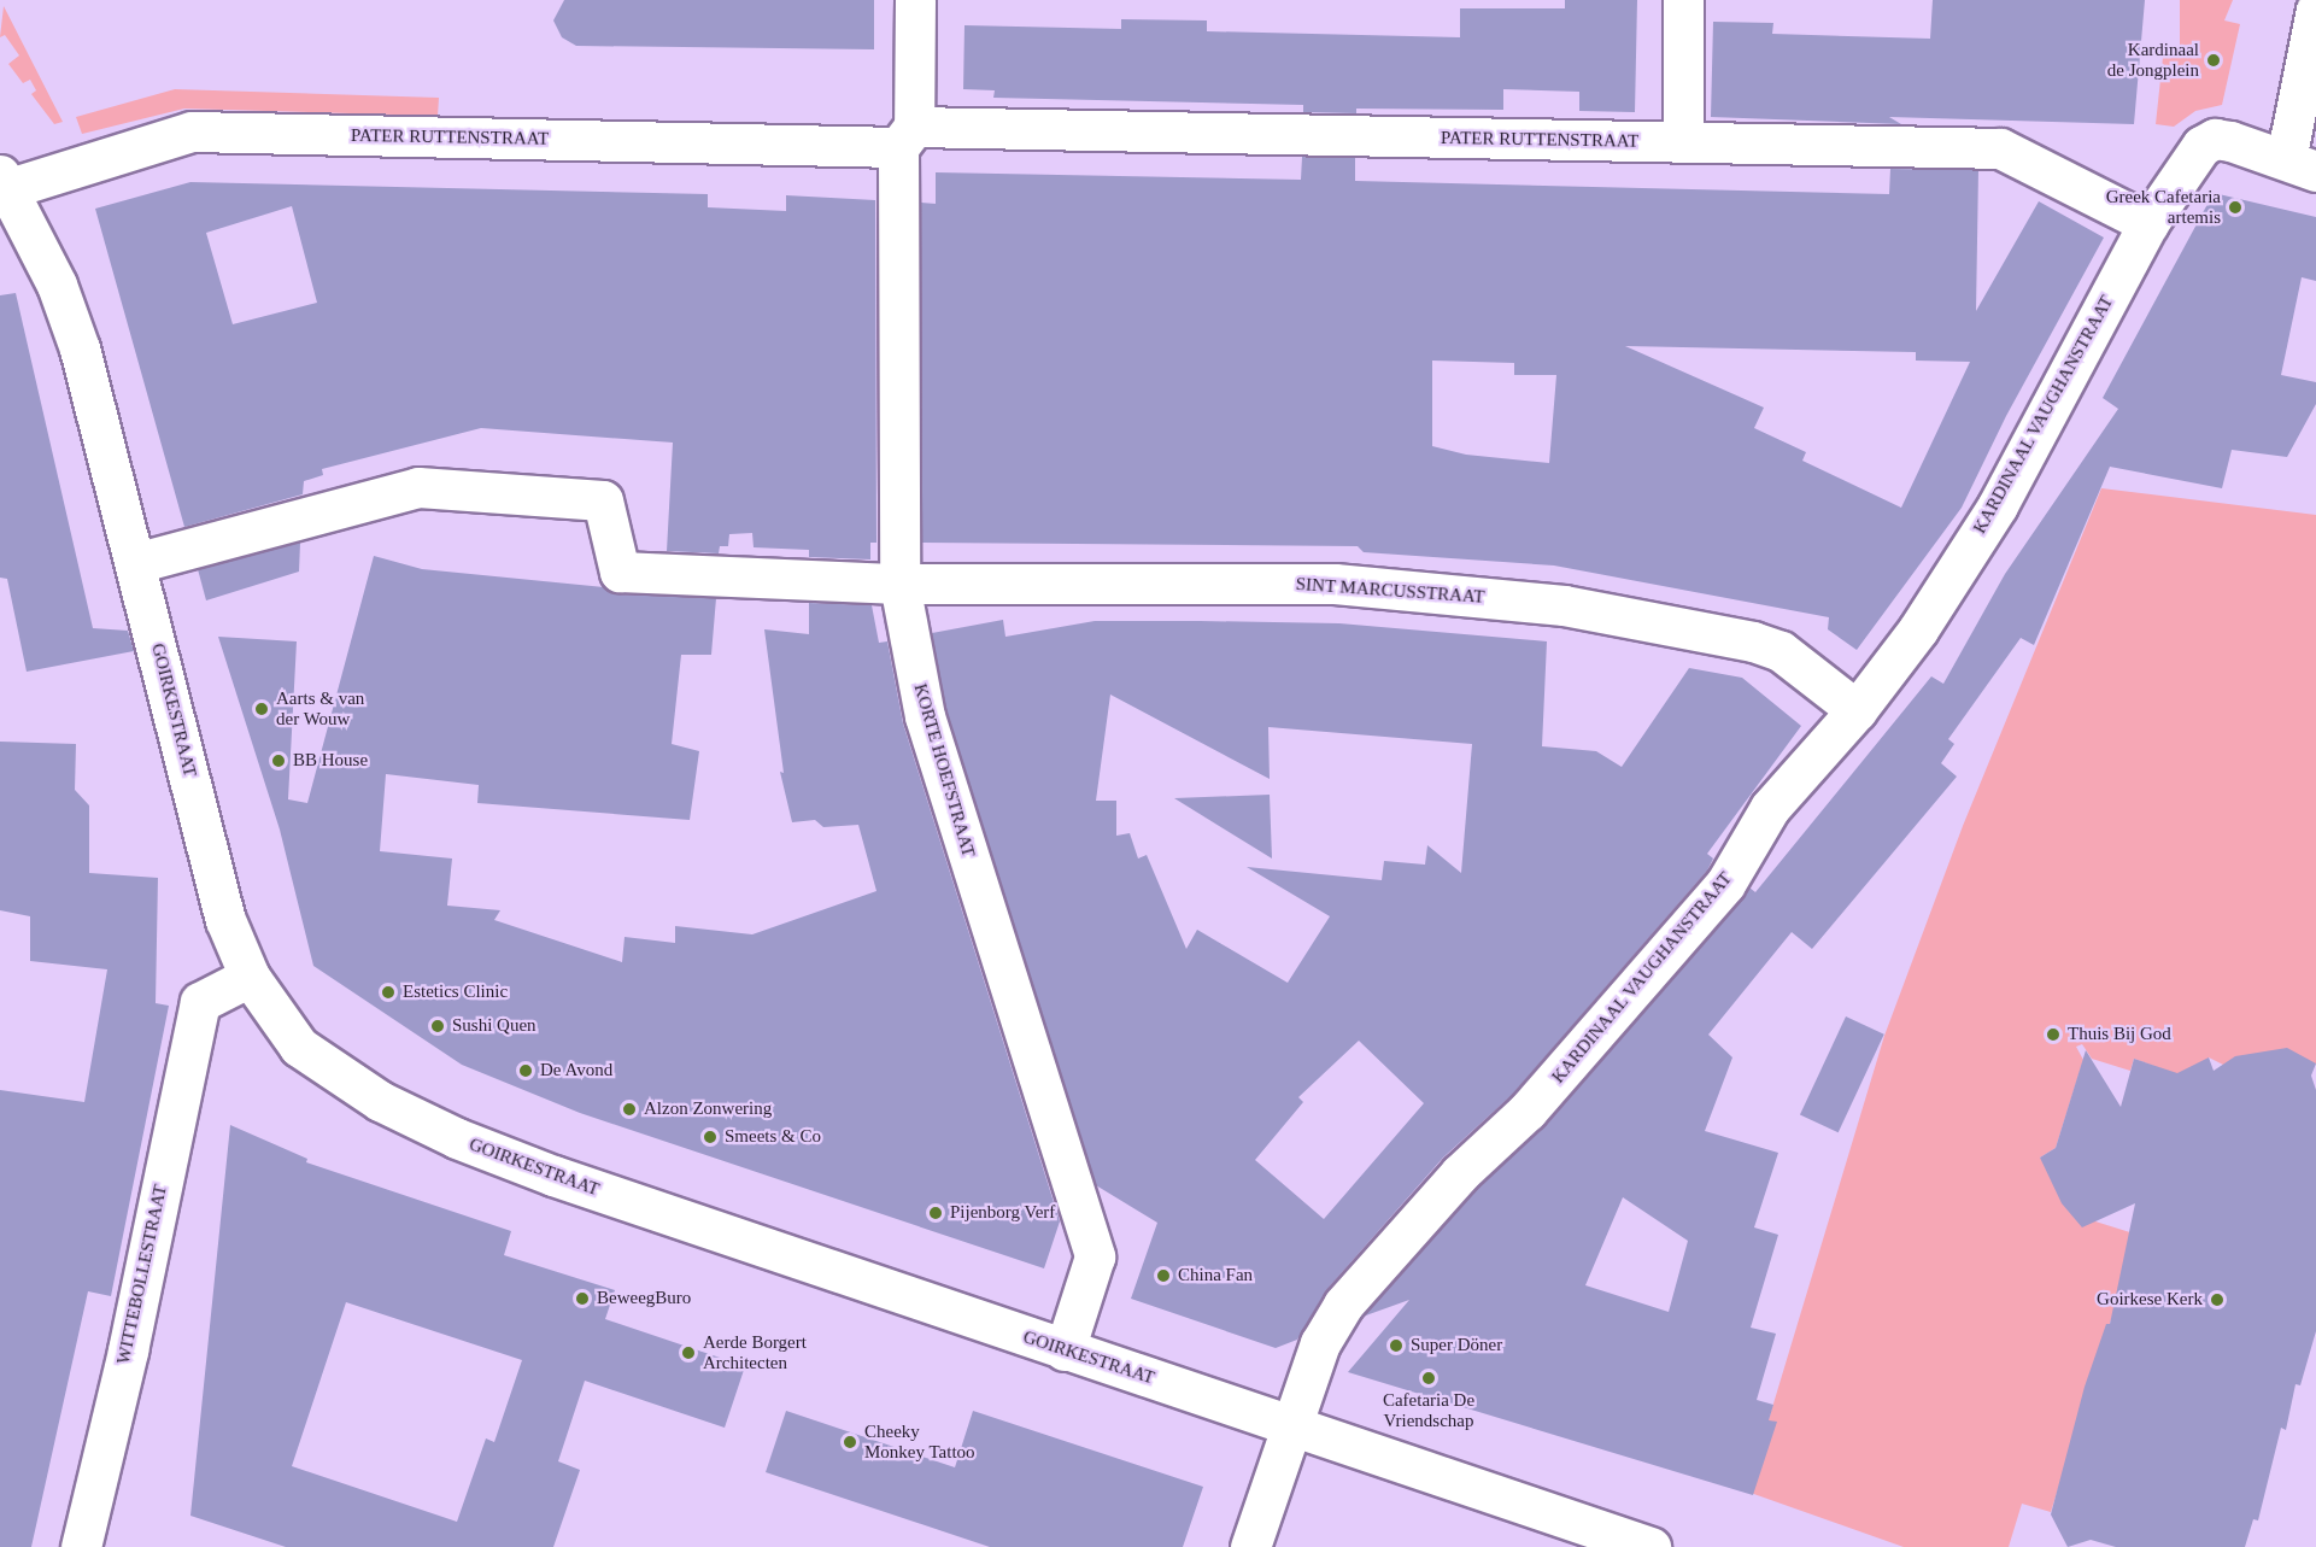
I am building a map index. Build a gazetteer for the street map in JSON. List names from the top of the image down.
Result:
{
  "streets": {
    "street": [
      "PATER RUTTENSTRAAT",
      "KARDINAAL VAUGHANSTRAAT",
      "SINT MARCUSSTRAAT",
      "GOIRKESTRAAT",
      "KORTE HOEFSTRAAT",
      "WITTEBOLLESTRAAT"
    ]
  },
  "crossings": [
    ["PATER RUTTENSTRAAT", "KARDINAAL VAUGHANSTRAAT"],
    ["PATER RUTTENSTRAAT", "GOIRKESTRAAT"],
    ["PATER RUTTENSTRAAT", "KORTE HOEFSTRAAT"],
    ["KARDINAAL VAUGHANSTRAAT", "SINT MARCUSSTRAAT"],
    ["KARDINAAL VAUGHANSTRAAT", "GOIRKESTRAAT"],
    ["SINT MARCUSSTRAAT", "GOIRKESTRAAT"],
    ["SINT MARCUSSTRAAT", "KORTE HOEFSTRAAT"],
    ["GOIRKESTRAAT", "KORTE HOEFSTRAAT"],
    ["GOIRKESTRAAT", "WITTEBOLLESTRAAT"]
  ],
  "places": [
    "Kardinaal de Jongplein",
    "Greek Cafetaria artemis",
    "Aarts & van der Wouw",
    "BB House",
    "Estetics Clinic",
    "Sushi Quen",
    "Thuis Bij God",
    "De Avond",
    "Alzon Zonwering",
    "Smeets & Co",
    "Pijenborg Verf",
    "China Fan",
    "BeweegBuro",
    "Goirkese Kerk",
    "Super Döner",
    "Aerde Borgert Architecten",
    "Cafetaria De Vriendschap",
    "Cheeky Monkey Tattoo"
  ]
}
